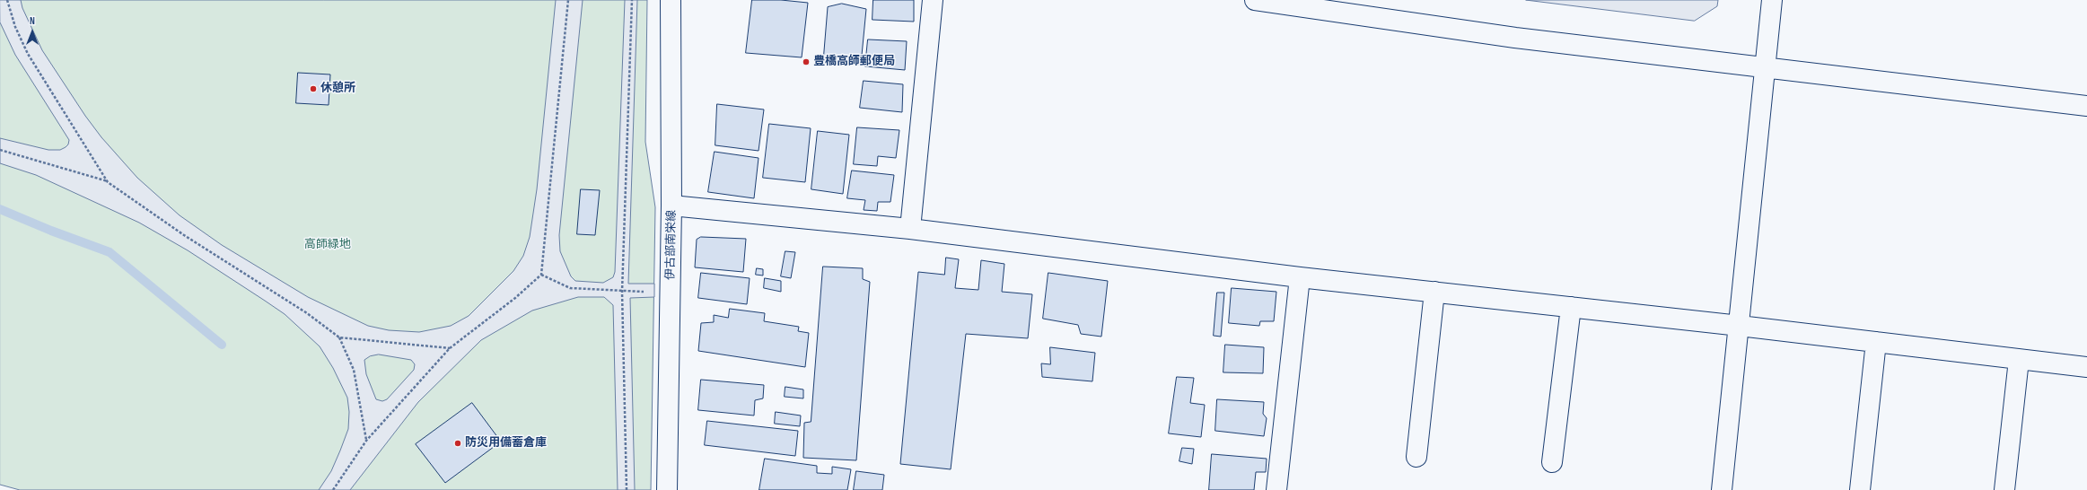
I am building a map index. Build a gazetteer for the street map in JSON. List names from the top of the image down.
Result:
{
  "streets": {
    "street": ["伊古部南栄線"]
  },
  "parks": ["高師緑地"],
  "places": ["豊橋高師郵便局", "休憩所", "防災用備蓄倉庫"],
  "north": "top"
}
